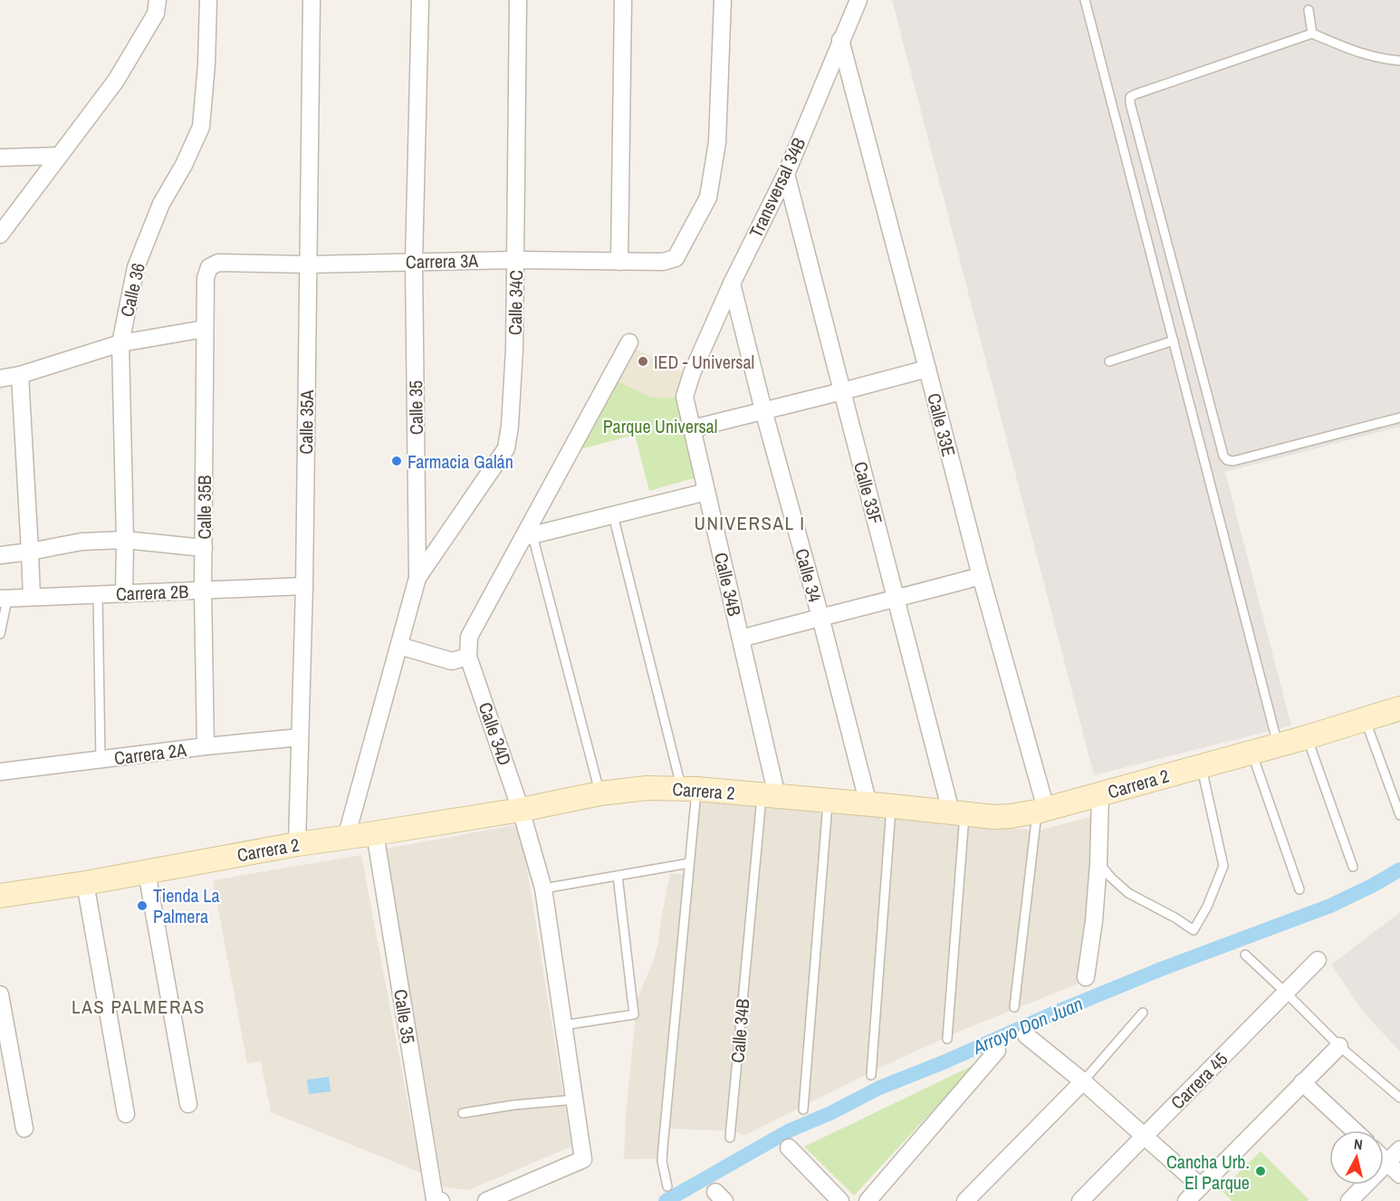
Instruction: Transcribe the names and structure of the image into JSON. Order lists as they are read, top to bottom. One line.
{"streets":{"street":["Transversal 34B","Carrera 3A","Calle 36","Calle 34C","Calle 35","Calle 35A","Calle 33E","Calle 33F","Calle 35B","Calle 34","Calle 34B","Carrera 2B","Calle 34D","Carrera 2A","Carrera 2","Carrera 45"]},"crossings":[["Transversal 34B","Calle 33E"],["Transversal 34B","Calle 33F"],["Transversal 34B","Calle 34"],["Transversal 34B","Calle 34B"],["Carrera 3A","Calle 34C"],["Carrera 3A","Calle 35"],["Carrera 3A","Calle 35A"],["Carrera 3A","Calle 35B"],["Calle 36","Carrera 2B"],["Calle 34C","Calle 35"],["Calle 35","Carrera 2"],["Calle 35A","Carrera 2B"],["Calle 35A","Carrera 2A"],["Calle 35A","Carrera 2"],["Calle 33E","Carrera 2"],["Calle 33F","Carrera 2"],["Calle 35B","Carrera 2B"],["Calle 35B","Carrera 2A"],["Calle 34","Carrera 2"],["Calle 34B","Carrera 2"],["Calle 34D","Carrera 2"]],"districts":["UNIVERSAL I","LAS PALMERAS"],"water":["Arroyo Don Juan"],"parks":["Parque Universal"],"places":["IED - Universal","Farmacia Galán","Tienda La Palmera","Cancha Urb. El Parque"],"north":"top"}
